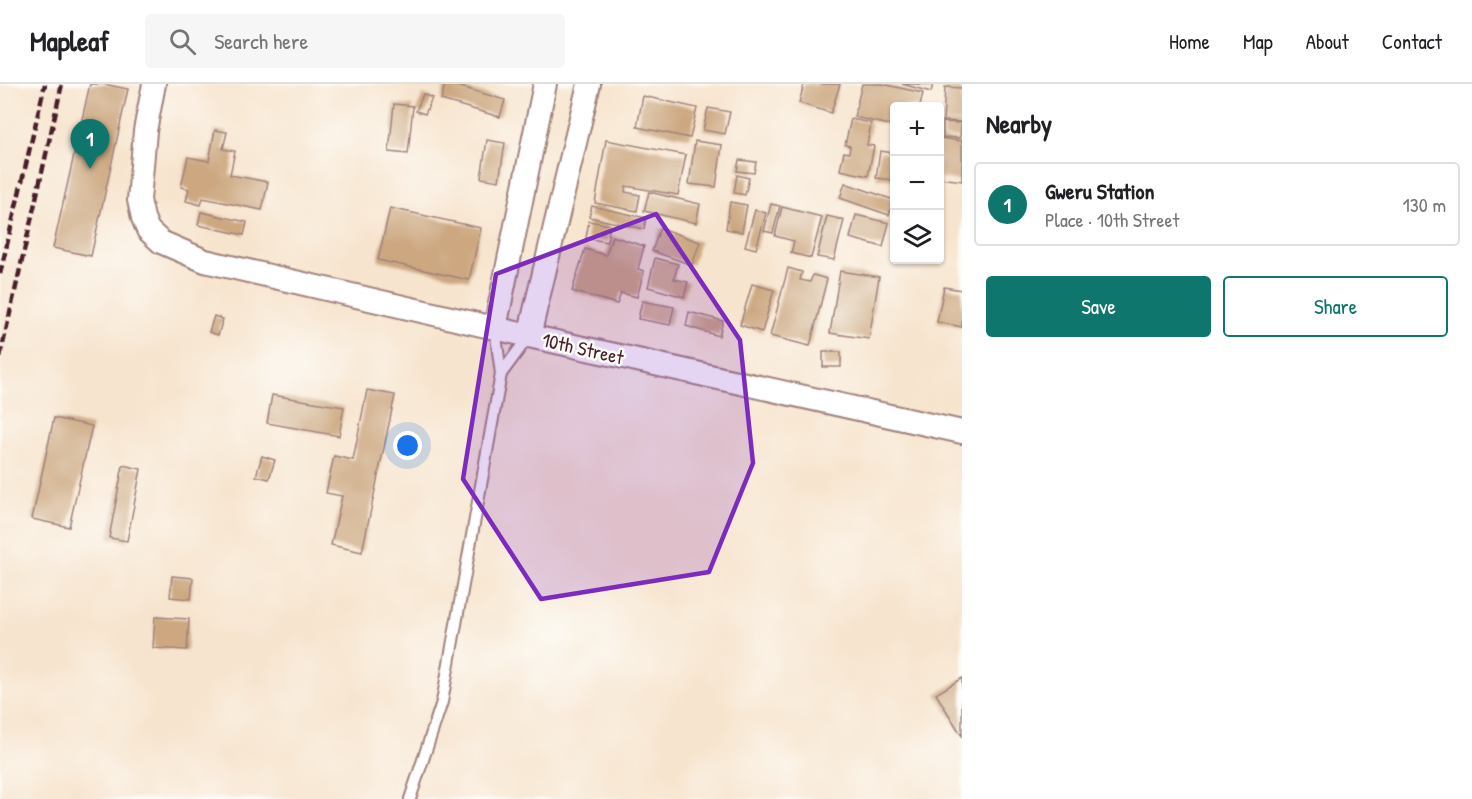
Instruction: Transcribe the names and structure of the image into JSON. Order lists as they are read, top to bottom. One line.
{"streets":{"street":["10th Street"]},"page":{"header":"Mapleaf","search":"Search here","nav":["Home","Map","About","Contact"],"heading":"Nearby","map_buttons":["+","−"],"pins":"1","list":[{"mark":"1","name":"Gweru Station","note":"Place · 10th Street","value":"130 m"}],"buttons":["Save","Share"]}}
